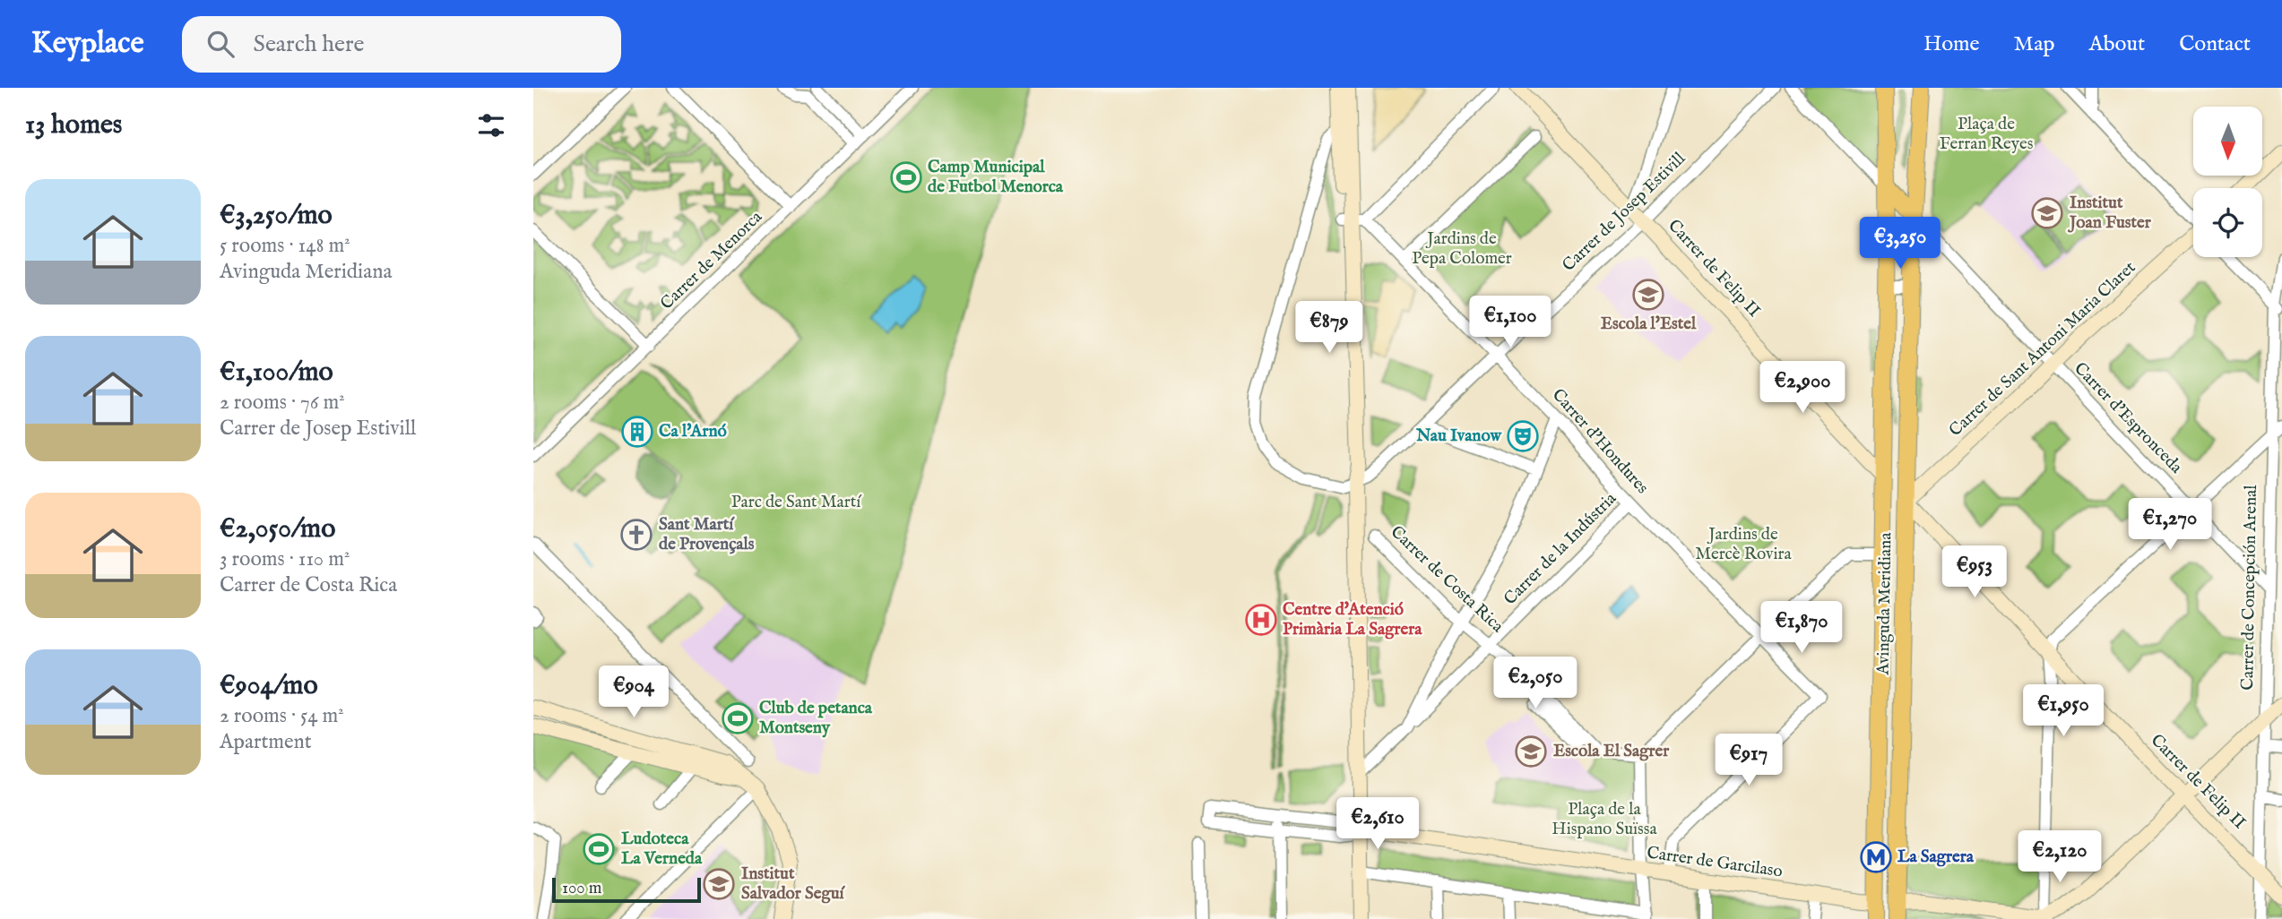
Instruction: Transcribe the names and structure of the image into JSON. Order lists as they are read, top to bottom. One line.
{"streets":{"main road":["Avinguda Meridiana"],"street":["Carrer de Josep Estivill","Carrer de Menorca","Carrer de Felip II","Carrer de Sant Antoni Maria Claret","Carrer d'Espronceda","Carrer d'Hondures","Carrer de la Indústria","Carrer de Costa Rica","Carrer de Concepción Arenal","Carrer de Garcilaso"]},"crossings":[["Carrer de Josep Estivill","Carrer de Felip II"],["Carrer de Josep Estivill","Carrer d'Hondures"],["Carrer de Felip II","Carrer de Sant Antoni Maria Claret"],["Carrer de Felip II","Carrer de Concepción Arenal"],["Carrer de Felip II","Avinguda Meridiana"],["Carrer de Sant Antoni Maria Claret","Carrer d'Espronceda"],["Carrer de Sant Antoni Maria Claret","Avinguda Meridiana"],["Carrer d'Espronceda","Carrer de Concepción Arenal"],["Carrer d'Espronceda","Avinguda Meridiana"],["Carrer d'Hondures","Carrer de la Indústria"],["Carrer d'Hondures","Carrer de Garcilaso"],["Carrer de la Indústria","Carrer de Costa Rica"],["Avinguda Meridiana","Carrer de Garcilaso"]],"parks":["Plaça de Ferran Reyes","Jardins de Pepa Colomer","Parc de Sant Martí","Jardins de Mercè Rovira","Plaça de la Hispano Suïssa"],"places":{"sports":["Camp Municipal de Futbol Menorca","Club de petanca Montseny","Ludoteca La Verneda"],"school or university":["Institut Joan Fuster","Escola l'Estel","Escola El Sagrer","Institut Salvador Seguí"],"building":["Ca l'Arnó"],"theatre":["Nau Ivanow"],"church":["Sant Martí de Provençals"],"hospital":["Centre d'Atenció Primària La Sagrera"],"metro station":["La Sagrera"]},"scale_bar":"100 m","north":"bottom","page":{"header":"Keyplace","search":"Search here","nav":["Home","Map","About","Contact"],"heading":"13 homes","list":[{"name":"€3,250/mo","note":"5 rooms · 148 m² · Avinguda Meridiana"},{"name":"€1,100/mo","note":"2 rooms · 76 m² · Carrer de Josep Estivill"},{"name":"€2,050/mo","note":"3 rooms · 110 m² · Carrer de Costa Rica"},{"name":"€904/mo","note":"2 rooms · 54 m² · Apartment"}],"price":["€3,250","€1,100","€879","€2,900","€1,270","€953","€1,870","€2,050","€904","€1,950","€917","€2,610","€2,120"],"scale":"100 m"}}
